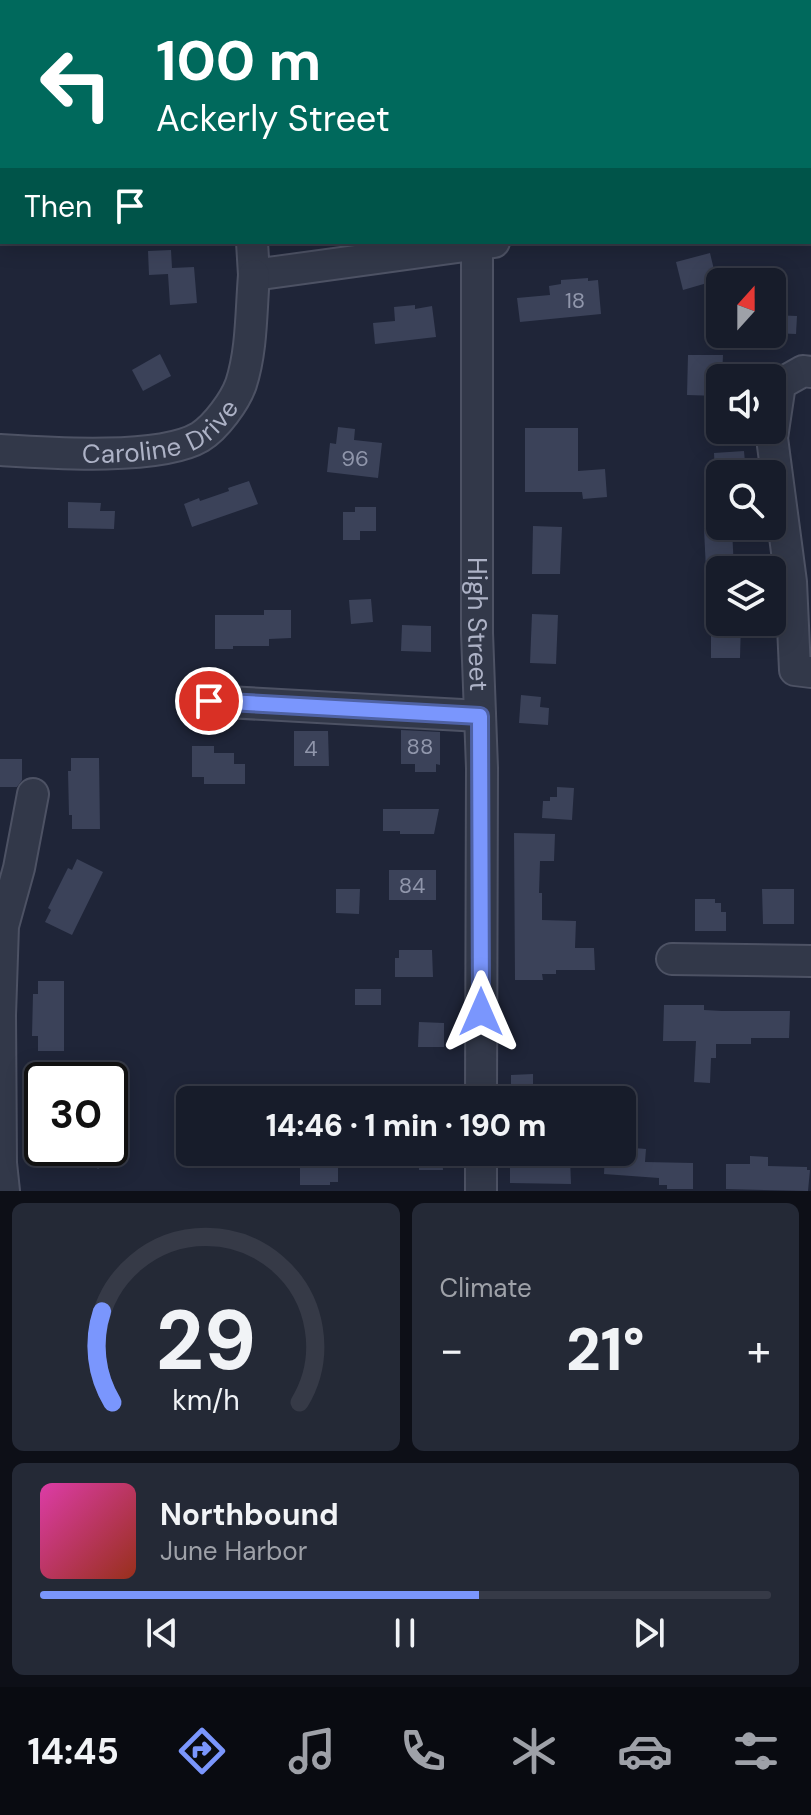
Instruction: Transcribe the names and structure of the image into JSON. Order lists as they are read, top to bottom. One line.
{"streets":{"street":["Caroline Drive","High Street"]},"house_numbers":["18","96","88","4","84"],"north":"top","page":{"turn":["100 m","Ackerly Street"],"then":"Then","limit":"30","trip":"14:46 · 1 min · 190 m","tile":"Climate","heat":["−","21°","+"],"song":["Northbound","June Harbor"],"tabs":"14:45","gauge":["29","km/h"]}}
